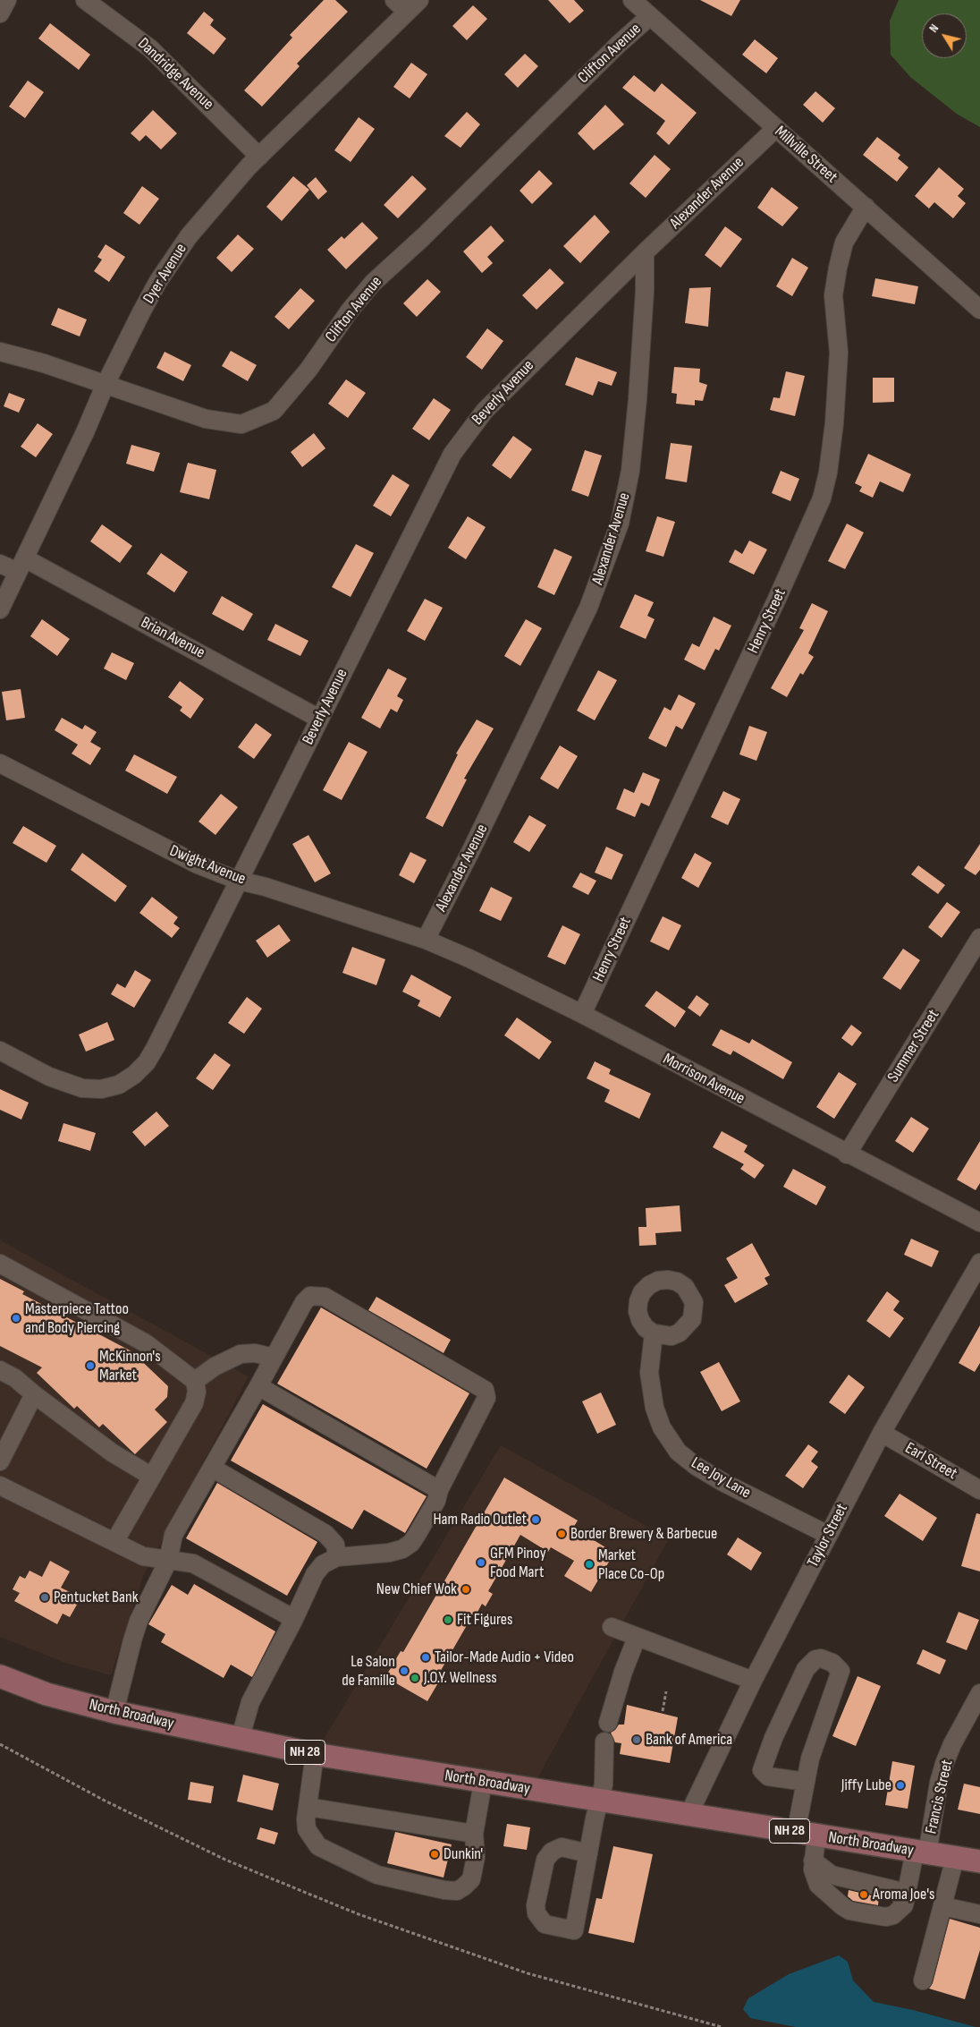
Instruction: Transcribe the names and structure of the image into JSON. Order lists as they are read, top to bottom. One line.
{"streets":{"main road":["North Broadway","NH 28"],"street":["Clifton Avenue","Dandridge Avenue","Millville Street","Alexander Avenue","Dyer Avenue","Beverly Avenue","Henry Street","Brian Avenue","Dwight Avenue","Summer Street","Morrison Avenue","Earl Street","Lee Joy Lane","Taylor Street","Francis Street"]},"crossings":[["Clifton Avenue","Millville Street"],["Clifton Avenue","Dyer Avenue"],["Dandridge Avenue","Dyer Avenue"],["Millville Street","Alexander Avenue"],["Millville Street","Henry Street"],["Alexander Avenue","Beverly Avenue"],["Alexander Avenue","Dwight Avenue"],["Alexander Avenue","Morrison Avenue"],["Dyer Avenue","Brian Avenue"],["Beverly Avenue","Brian Avenue"],["Beverly Avenue","Dwight Avenue"],["Henry Street","Morrison Avenue"],["Dwight Avenue","Morrison Avenue"],["Summer Street","Morrison Avenue"],["Earl Street","Taylor Street"],["Lee Joy Lane","Taylor Street"],["Taylor Street","North Broadway"],["North Broadway","Francis Street"]],"places":["Masterpiece Tattoo and Body Piercing","McKinnon's Market","Ham Radio Outlet","Border Brewery & Barbecue","GFM Pinoy Food Mart","Market Place Co-Op","New Chief Wok","Pentucket Bank","Fit Figures","Tailor-Made Audio + Video","Le Salon de Famille","J.O.Y. Wellness","Bank of America","Jiffy Lube","Dunkin'","Aroma Joe's"],"north":"top left"}
